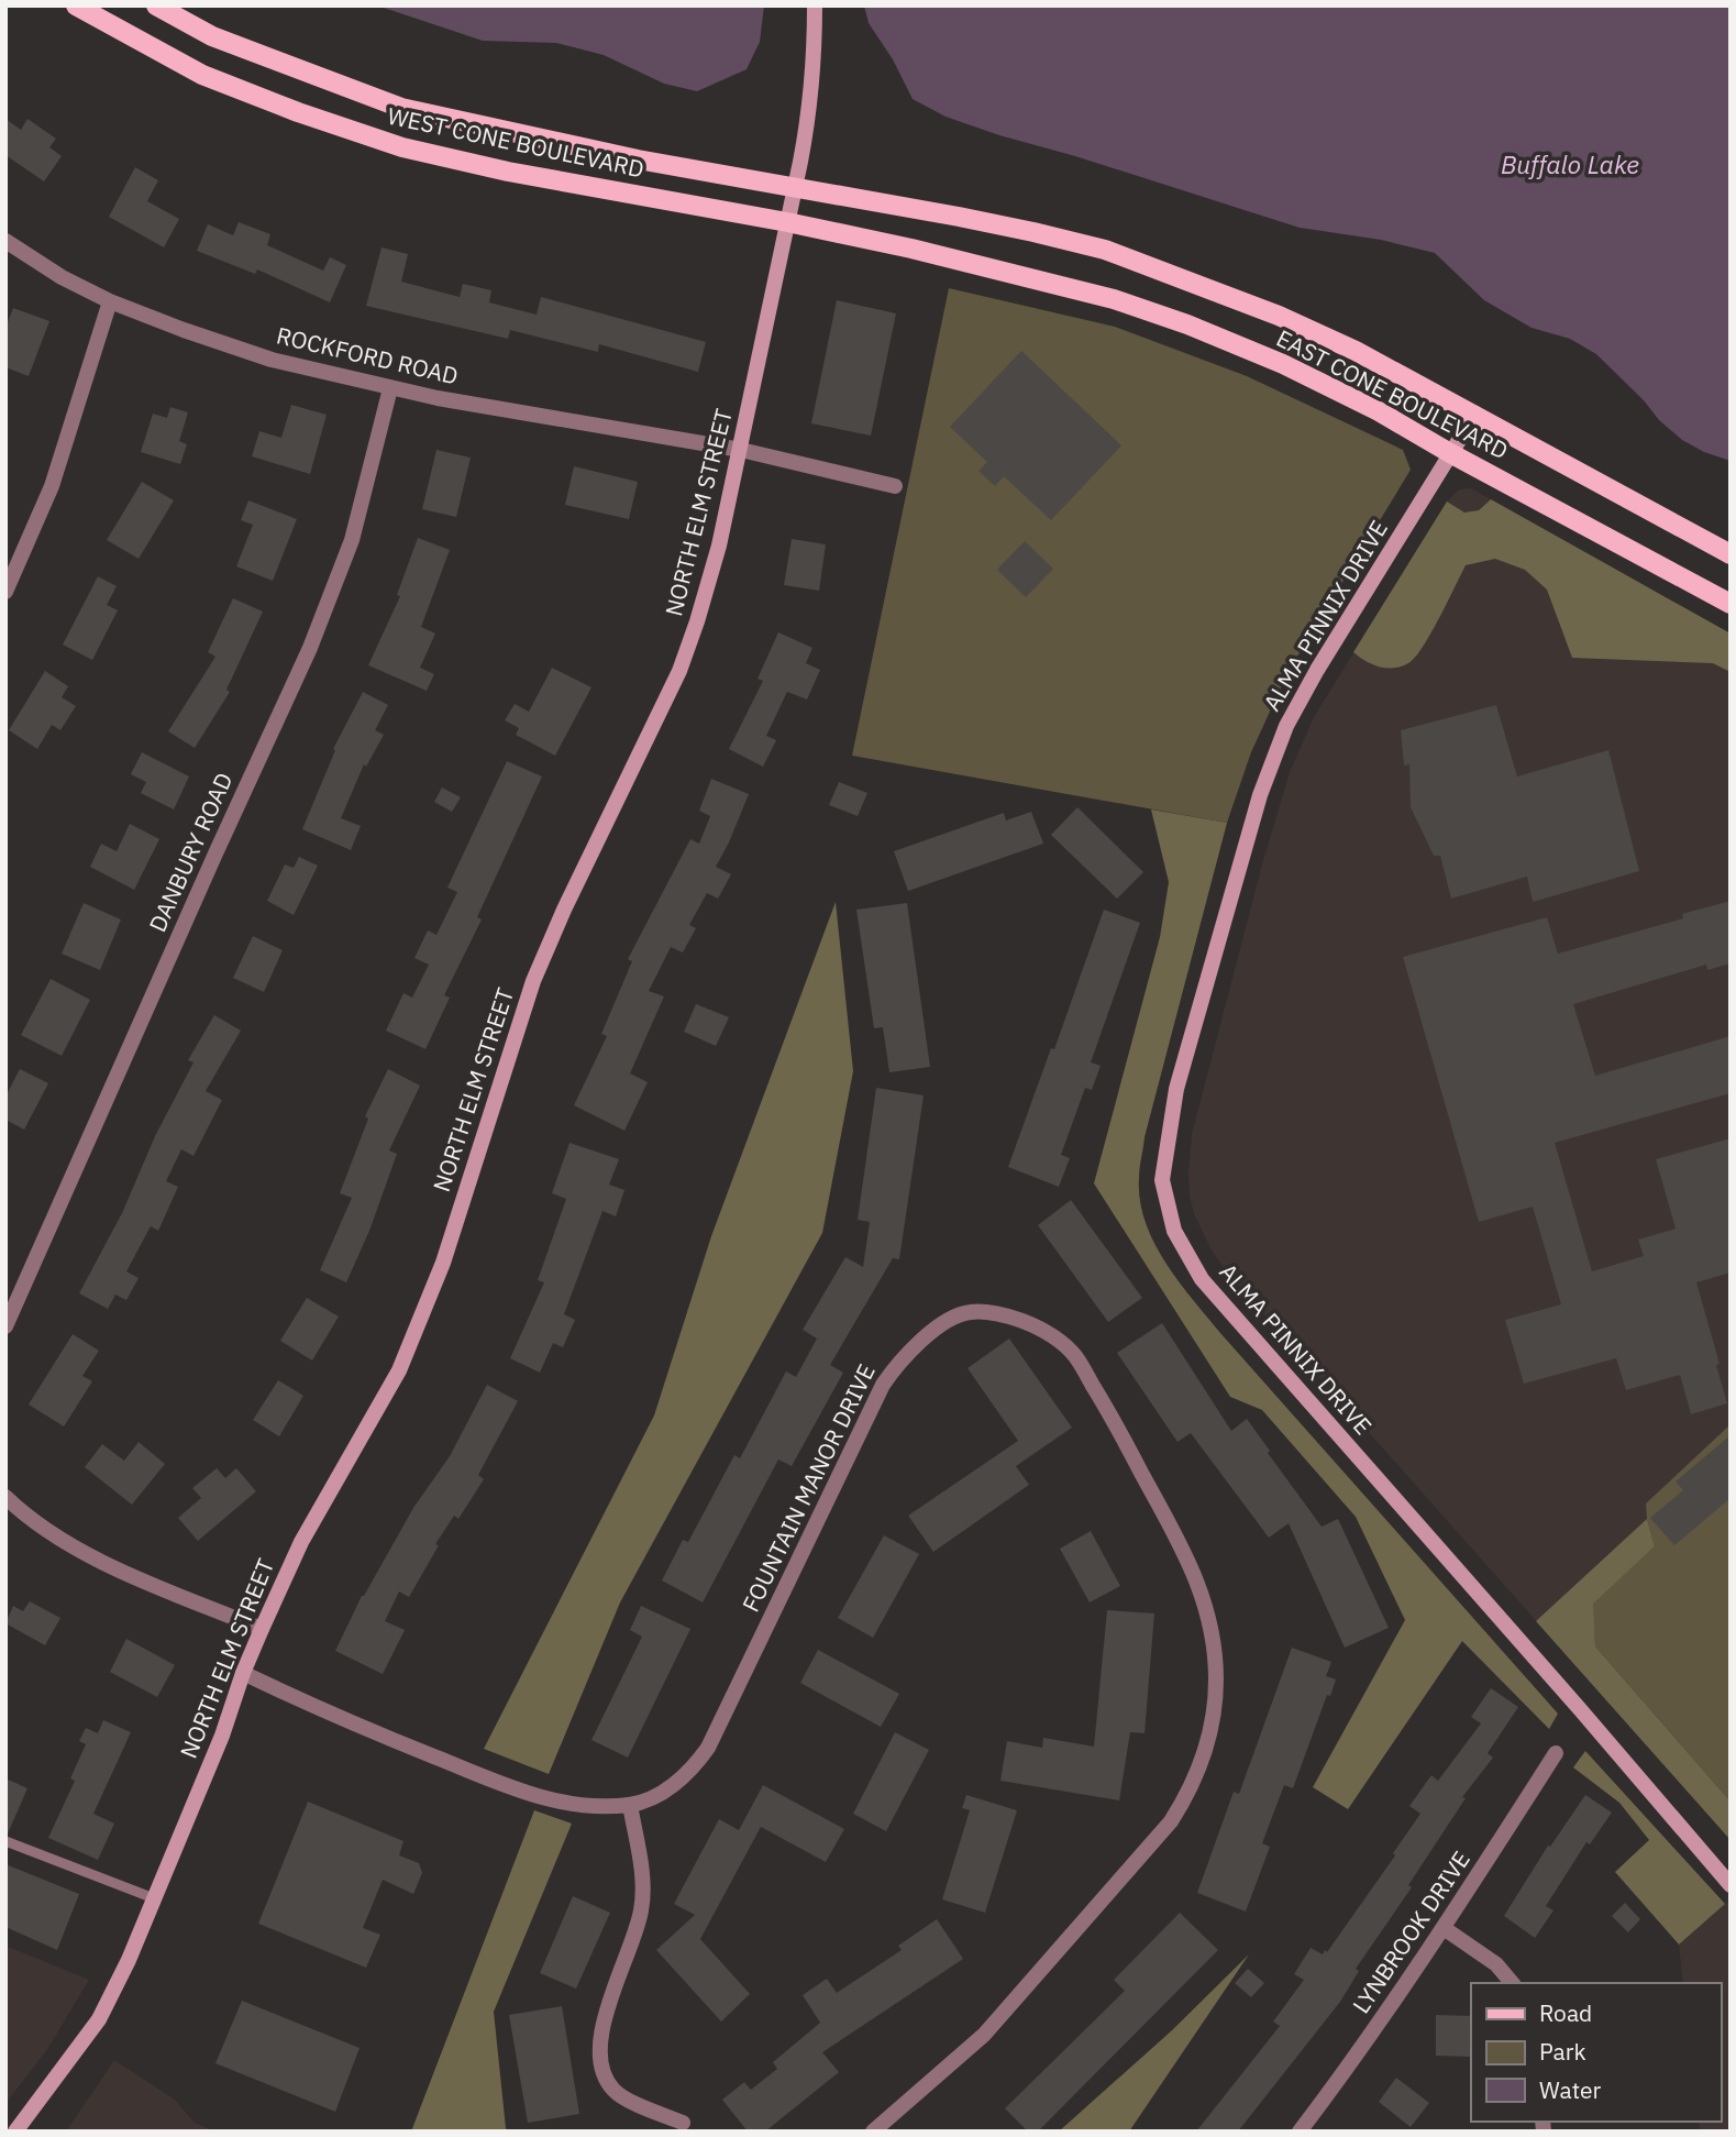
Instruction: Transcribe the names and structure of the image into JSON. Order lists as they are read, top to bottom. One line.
{"streets":{"main road":["WEST CONE BOULEVARD","EAST CONE BOULEVARD","NORTH ELM STREET","ALMA PINNIX DRIVE"],"street":["ROCKFORD ROAD","DANBURY ROAD","FOUNTAIN MANOR DRIVE","LYNBROOK DRIVE"]},"crossings":[["WEST CONE BOULEVARD","EAST CONE BOULEVARD"],["WEST CONE BOULEVARD","NORTH ELM STREET"],["ROCKFORD ROAD","NORTH ELM STREET"],["ROCKFORD ROAD","DANBURY ROAD"],["EAST CONE BOULEVARD","NORTH ELM STREET"],["EAST CONE BOULEVARD","ALMA PINNIX DRIVE"],["NORTH ELM STREET","FOUNTAIN MANOR DRIVE"]],"water":["Buffalo Lake"],"legend":["Road","Park","Water"]}
